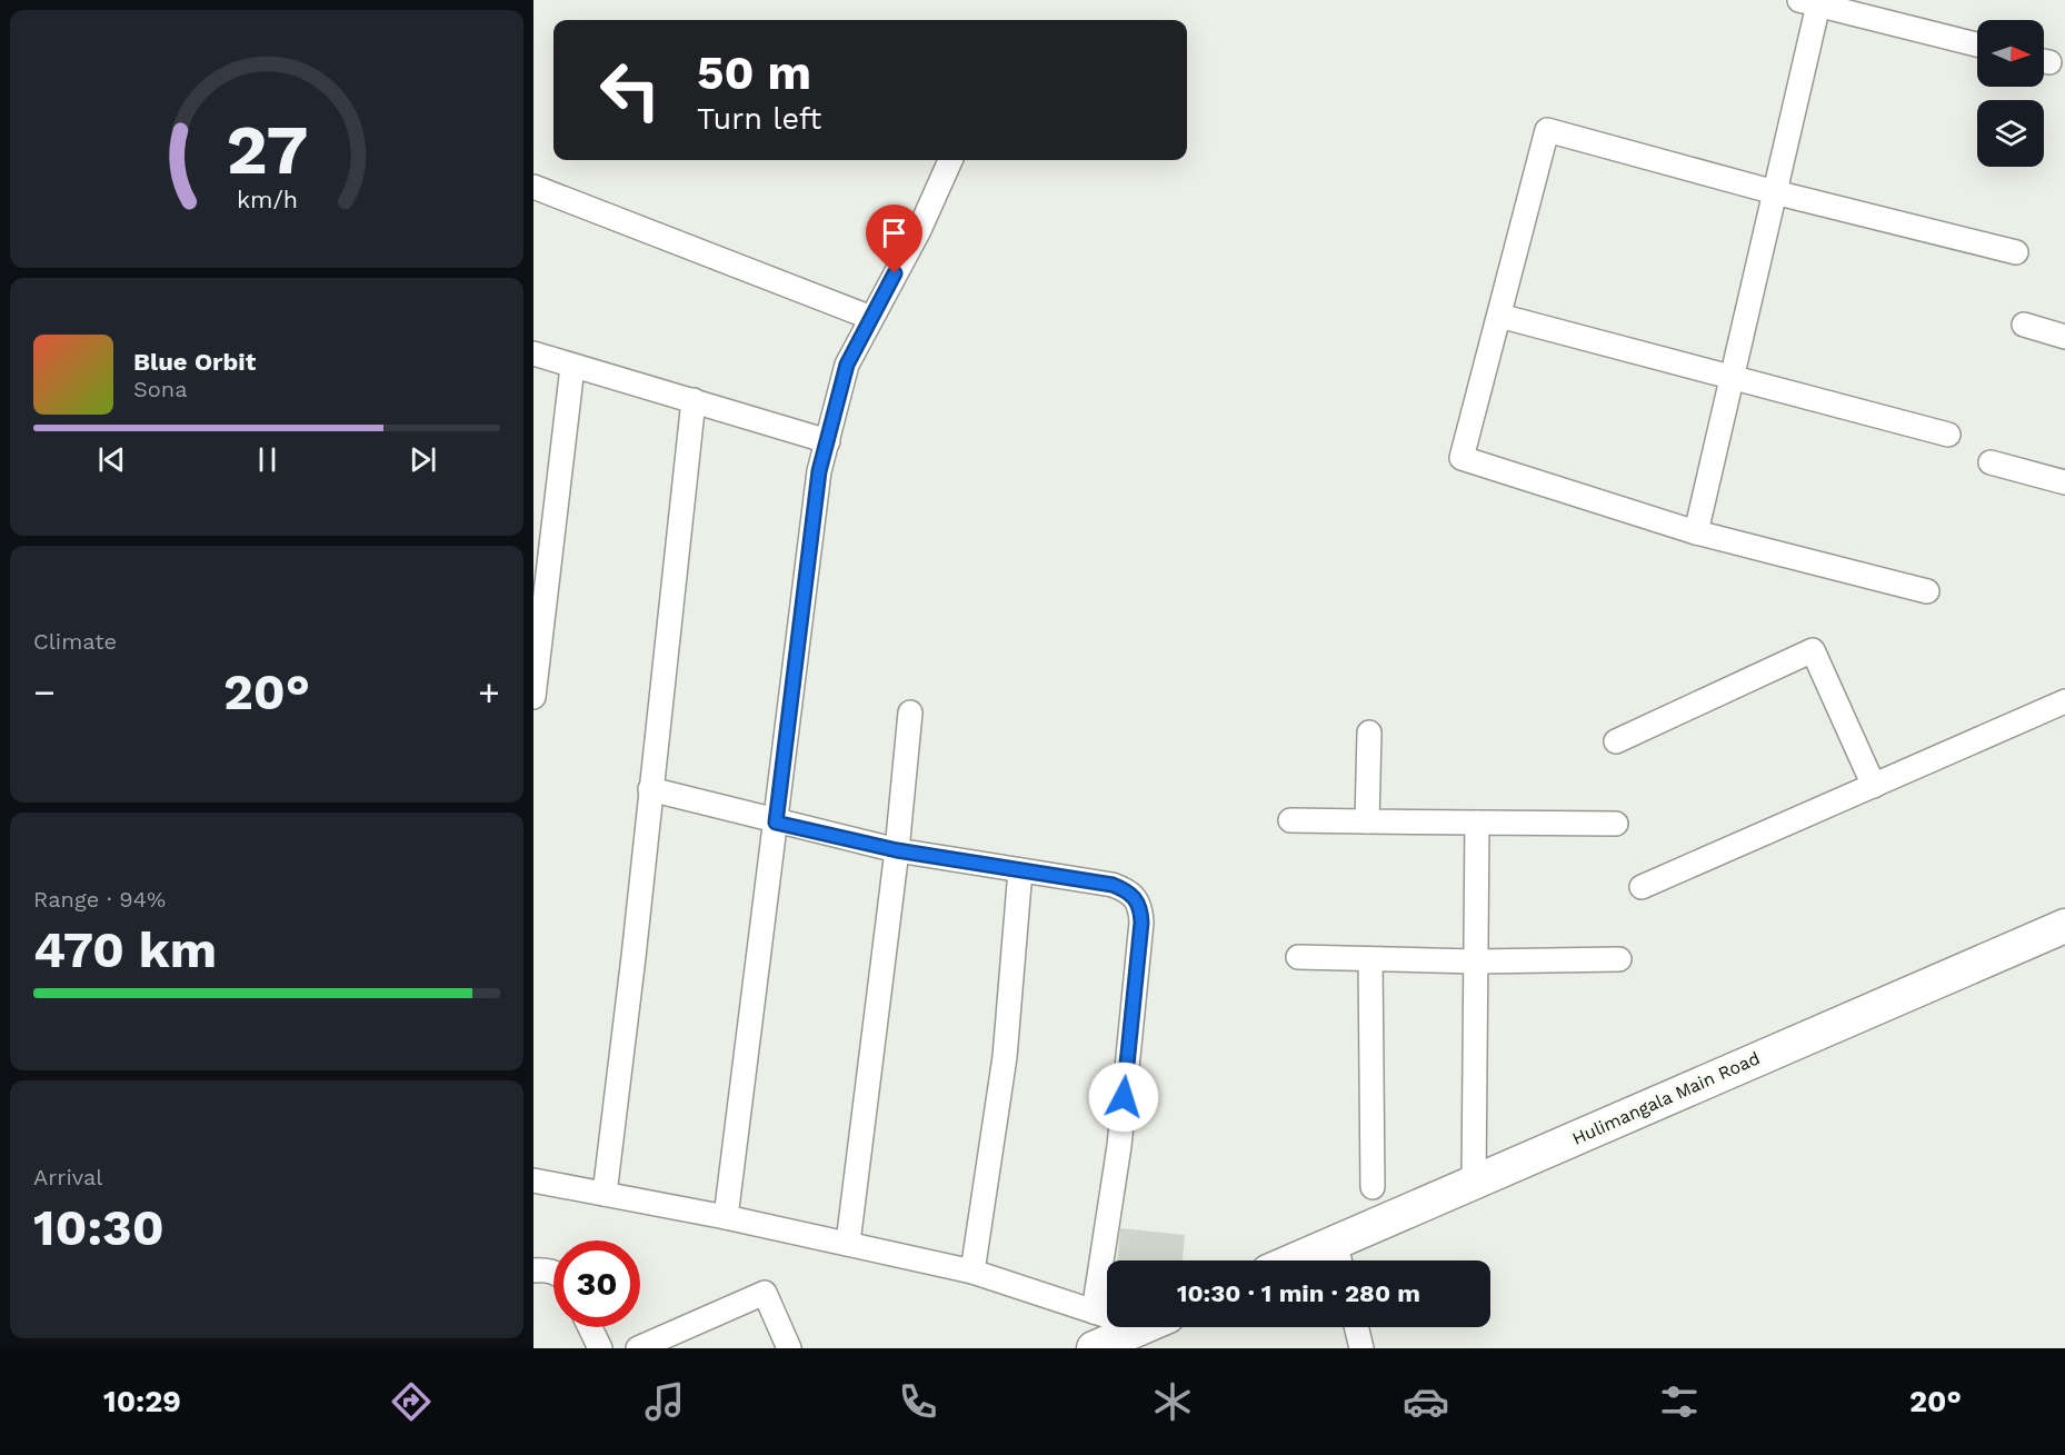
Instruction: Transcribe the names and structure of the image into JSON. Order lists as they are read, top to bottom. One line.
{"streets":{"street":["Hulimangala Main Road"]},"north":"right","page":{"turn":["50 m","Turn left"],"song":["Blue Orbit","Sona"],"tile":["Climate",["Range · 94%","470 km"],["Arrival","10:30"]],"heat":["−","20°","+"],"limit":"30","trip":"10:30 · 1 min · 280 m","tabs":["10:29","20°"],"gauge":["27","km/h"]}}
